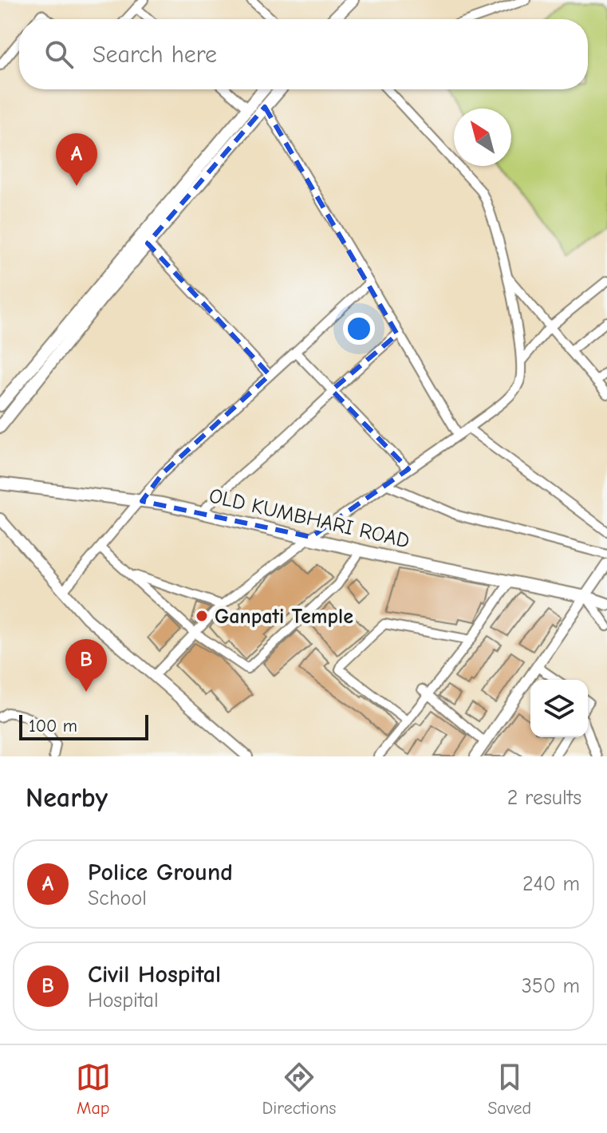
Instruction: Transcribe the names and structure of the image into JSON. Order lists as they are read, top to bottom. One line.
{"streets":{"main road":["OLD KUMBHARI ROAD"]},"places":["Ganpati Temple"],"scale_bar":"100 m","north":"top left","page":{"search":"Search here","pins":["A","B"],"scale":"100 m","heading":["Nearby","2 results"],"list":[{"mark":"A","name":"Police Ground","note":"School","value":"240 m"},{"mark":"B","name":"Civil Hospital","note":"Hospital","value":"350 m"}],"nav":["Map","Directions","Saved"]}}
